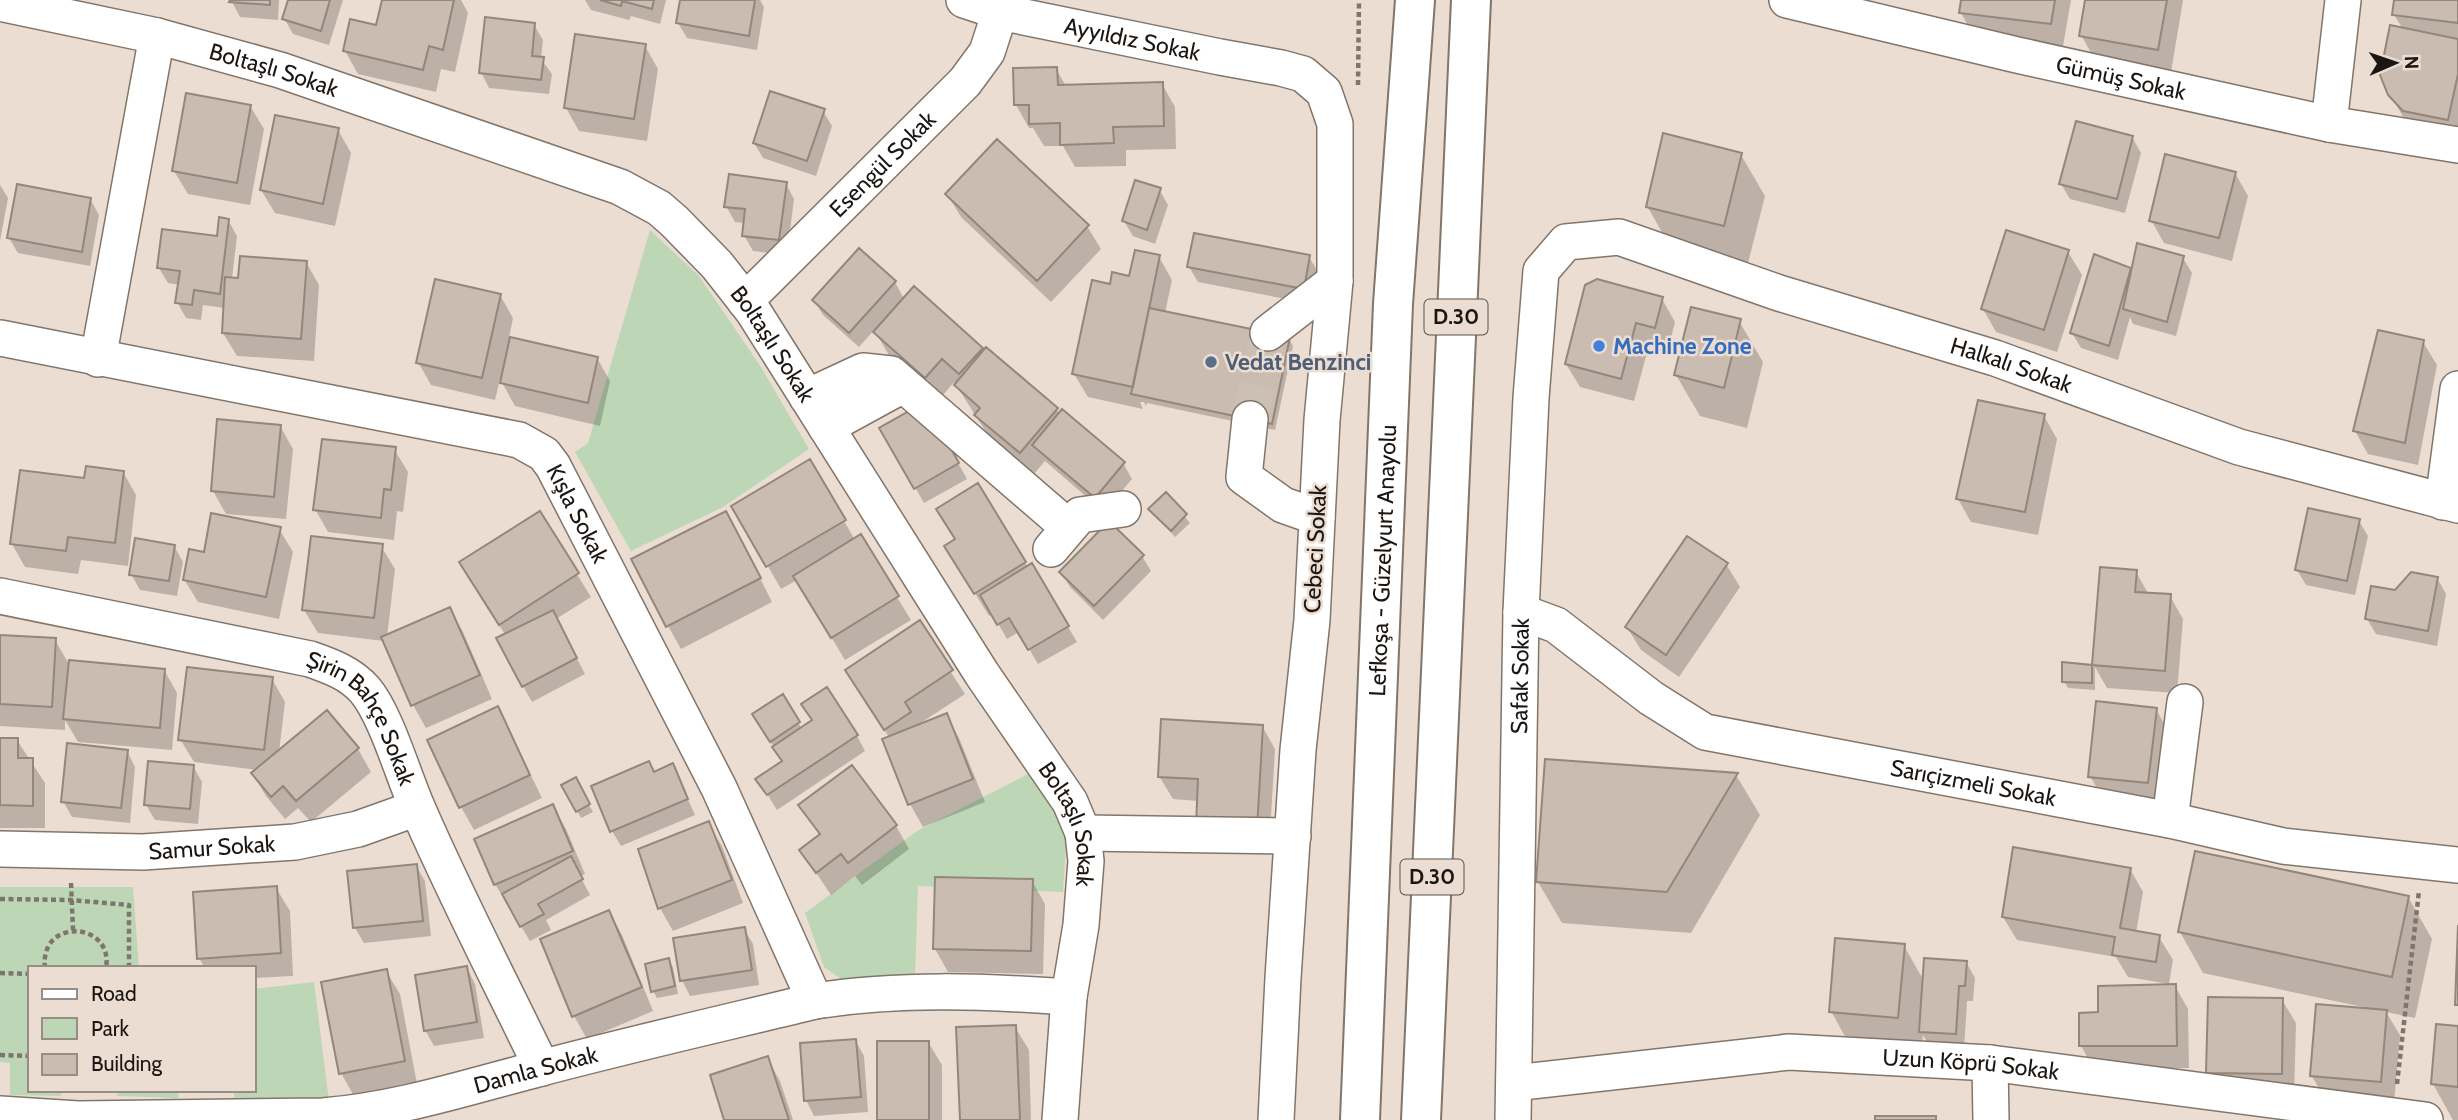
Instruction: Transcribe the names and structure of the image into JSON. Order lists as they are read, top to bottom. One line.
{"streets":{"highway":["D.30","Lefkoşa - Güzelyurt Anayolu"],"street":["Ayyıldız Sokak","Boltaşlı Sokak","Gümüş Sokak","Esengül Sokak","Halkalı Sokak","Kışla Sokak","Cebeci Sokak","Safak Sokak","Şirin Bahçe Sokak","Sarıçizmeli Sokak","Samur Sokak","Uzun Köprü Sokak","Damla Sokak"]},"crossings":[["Ayyıldız Sokak","Esengül Sokak"],["Ayyıldız Sokak","Cebeci Sokak"],["Boltaşlı Sokak","Esengül Sokak"],["Boltaşlı Sokak","Damla Sokak"],["Halkalı Sokak","Safak Sokak"],["Kışla Sokak","Damla Sokak"],["Safak Sokak","Sarıçizmeli Sokak"],["Safak Sokak","Uzun Köprü Sokak"],["Şirin Bahçe Sokak","Samur Sokak"],["Şirin Bahçe Sokak","Damla Sokak"]],"places":["Machine Zone","Vedat Benzinci"],"legend":["Road","Park","Building"],"north":"right"}
